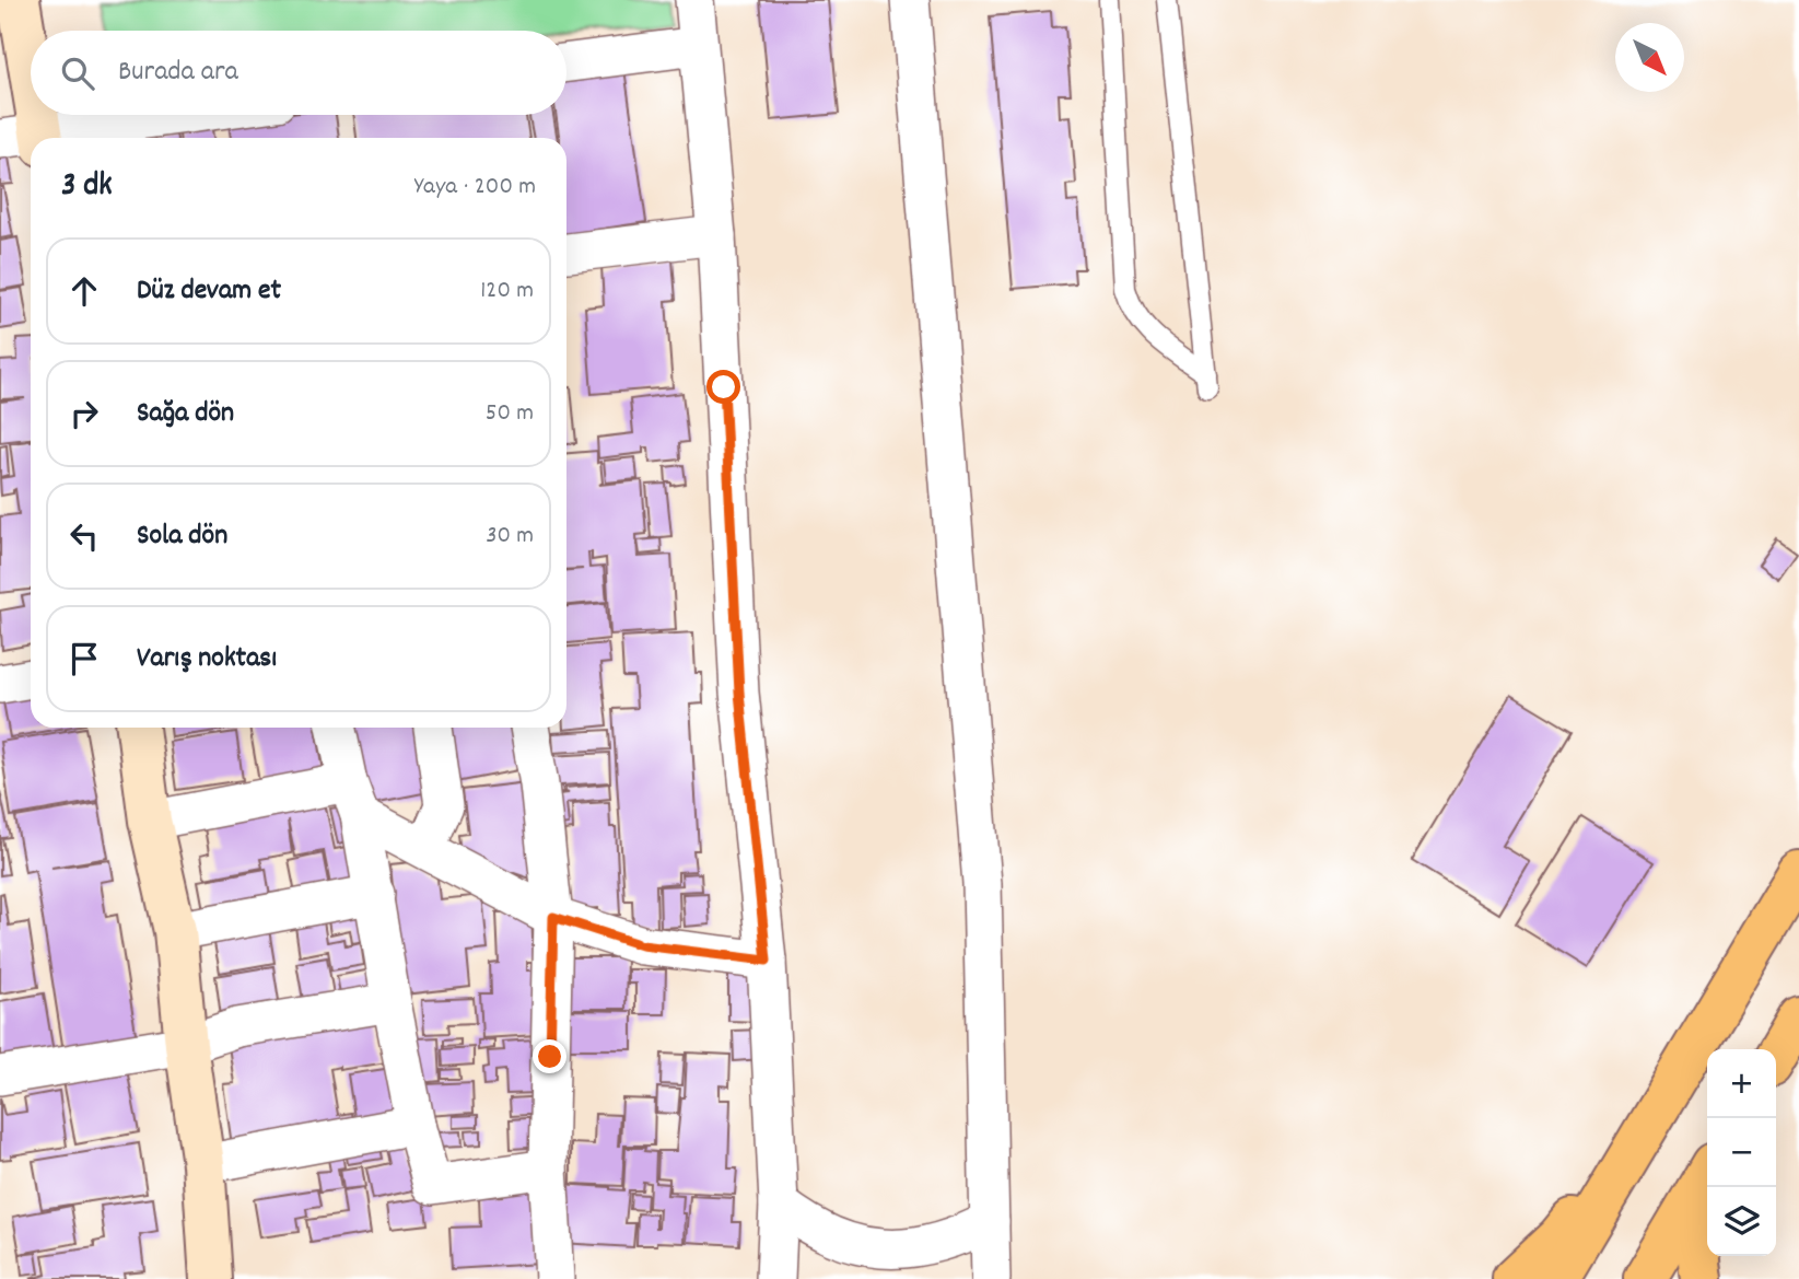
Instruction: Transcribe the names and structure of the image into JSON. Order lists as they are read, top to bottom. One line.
{"north":"bottom right","page":{"search":"Burada ara","heading":["3 dk","Yaya · 200 m"],"list":[["Düz devam et","120 m"],["Sağa dön","50 m"],["Sola dön","30 m"],"Varış noktası"],"map_buttons":["+","−"]}}
